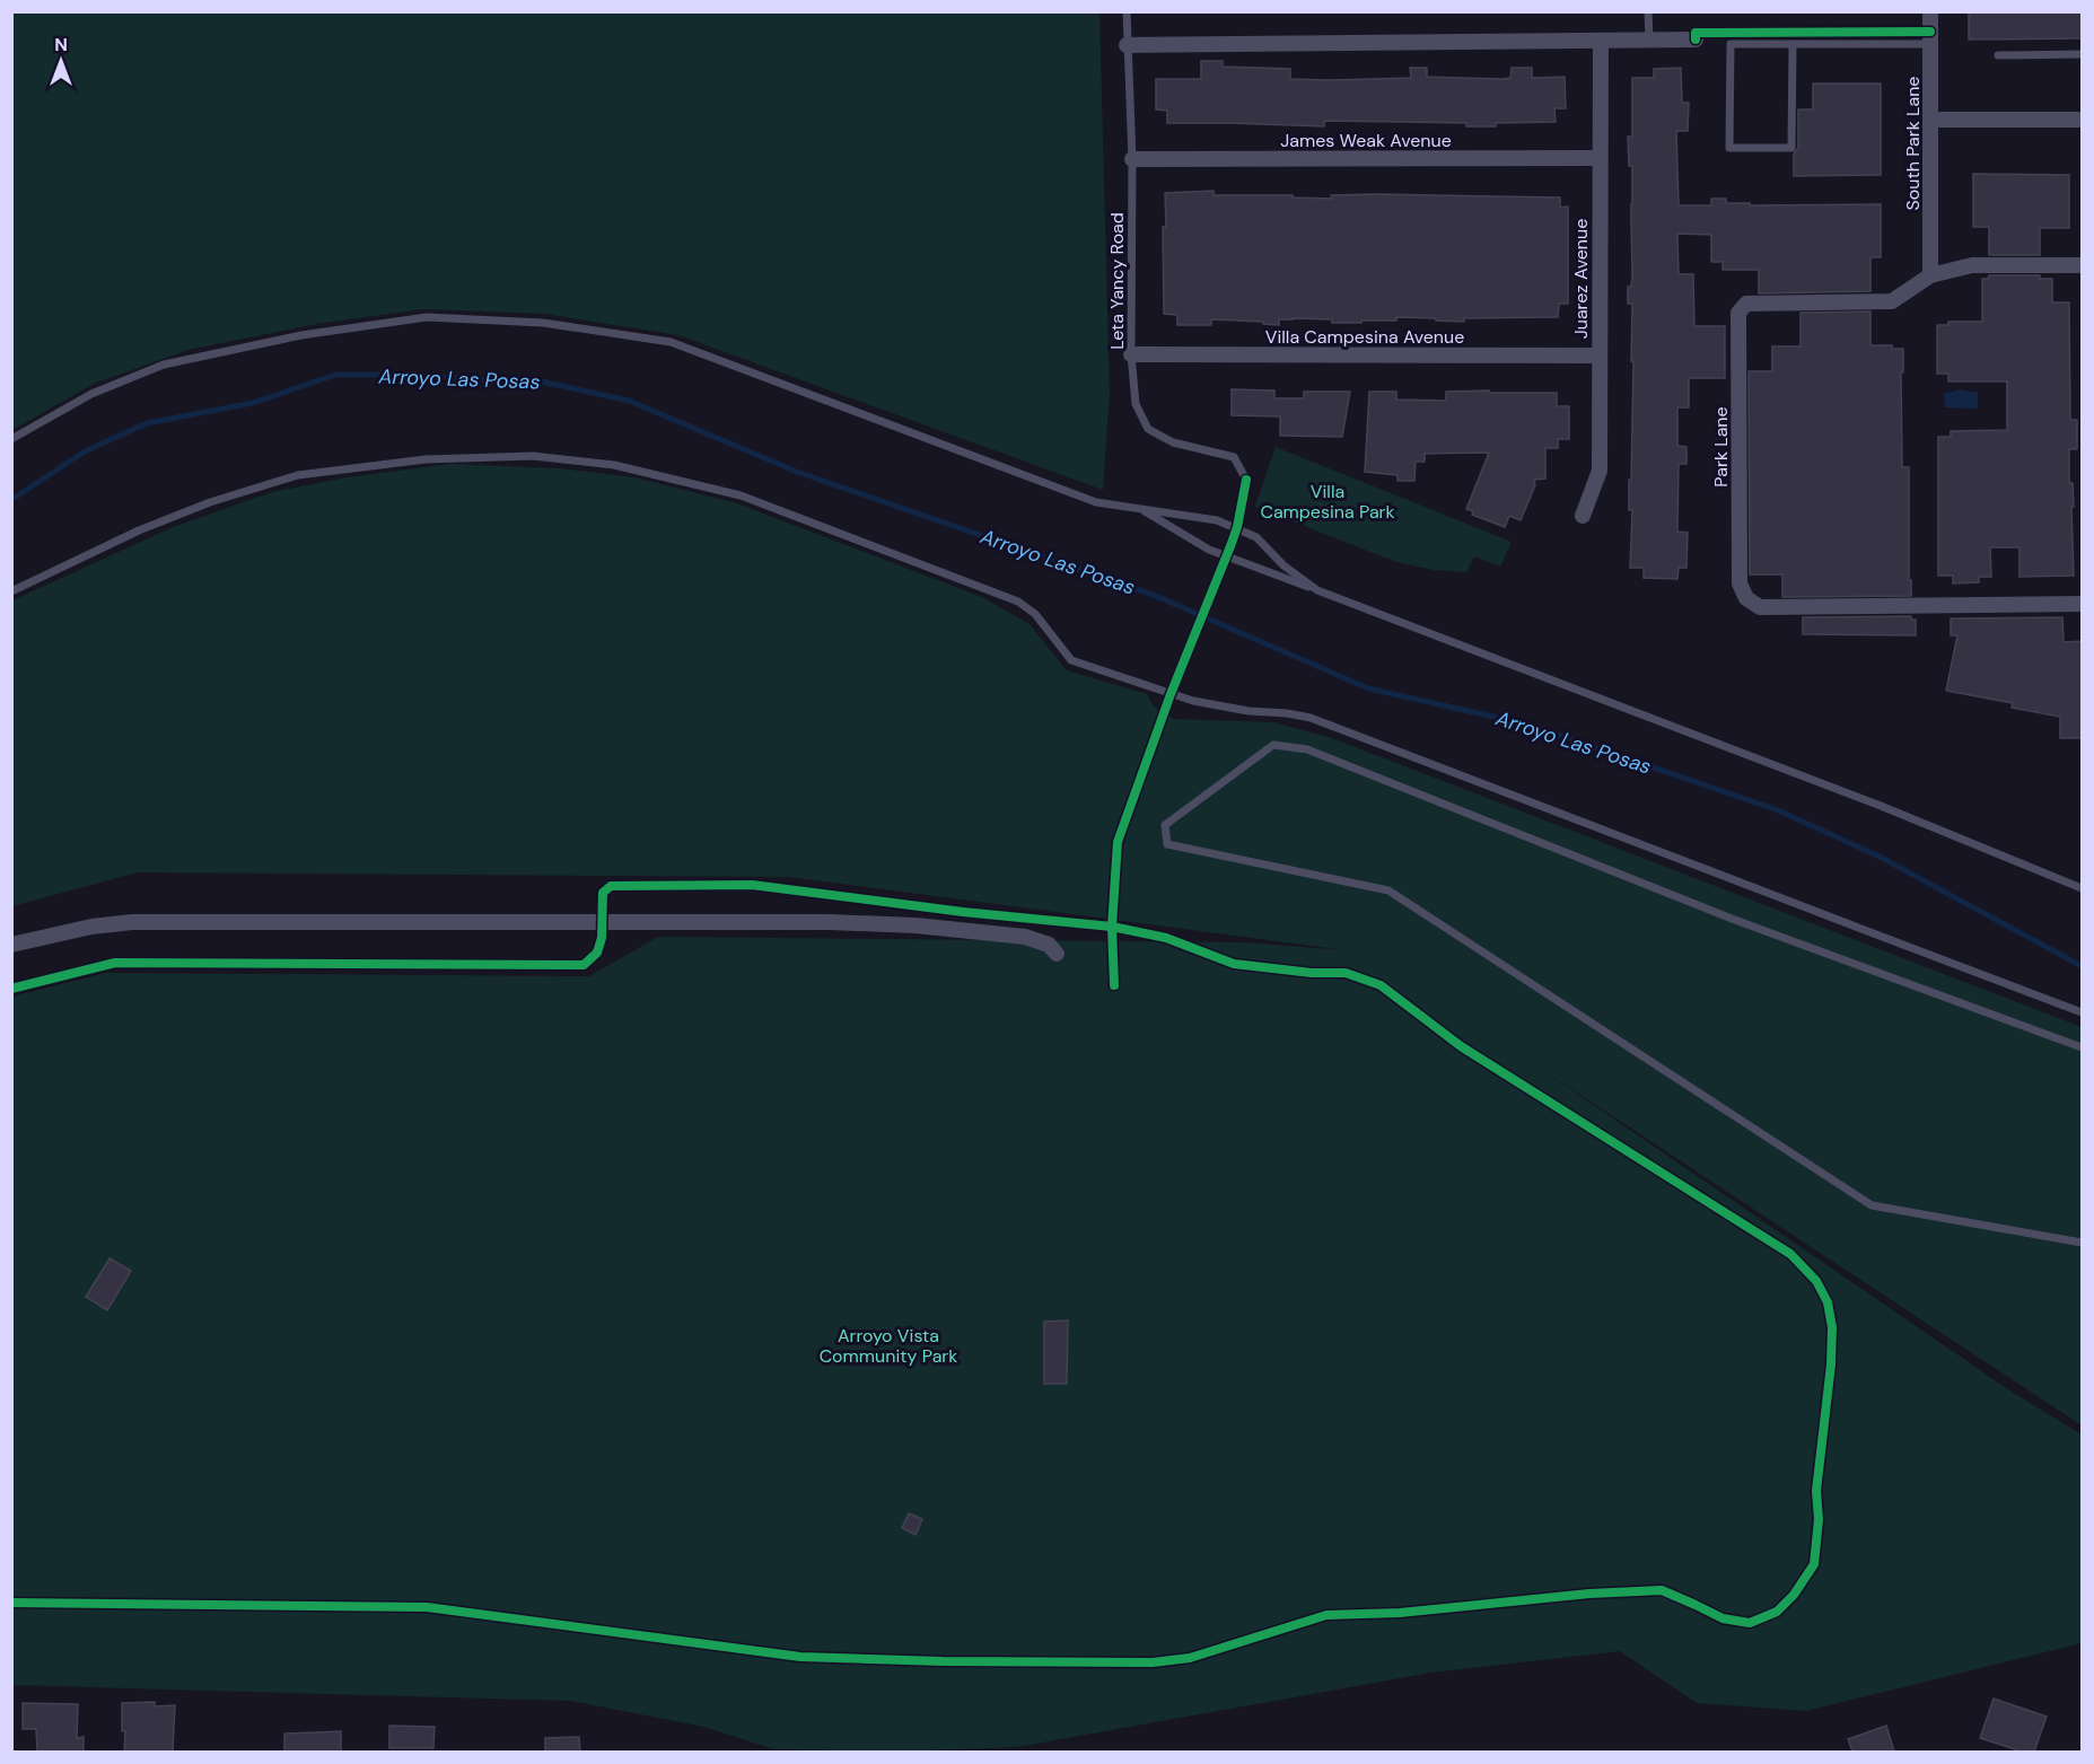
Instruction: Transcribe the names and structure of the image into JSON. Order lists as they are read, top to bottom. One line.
{"streets":{"street":["James Weak Avenue","South Park Lane","Juarez Avenue","Villa Campesina Avenue","Park Lane"],"lane":["Leta Yancy Road"]},"crossings":[["James Weak Avenue","Juarez Avenue"],["James Weak Avenue","Leta Yancy Road"],["South Park Lane","Park Lane"],["Juarez Avenue","Villa Campesina Avenue"],["Leta Yancy Road","Villa Campesina Avenue"]],"water":["Arroyo Las Posas"],"parks":["Villa Campesina Park","Arroyo Vista Community Park"],"north":"top"}
